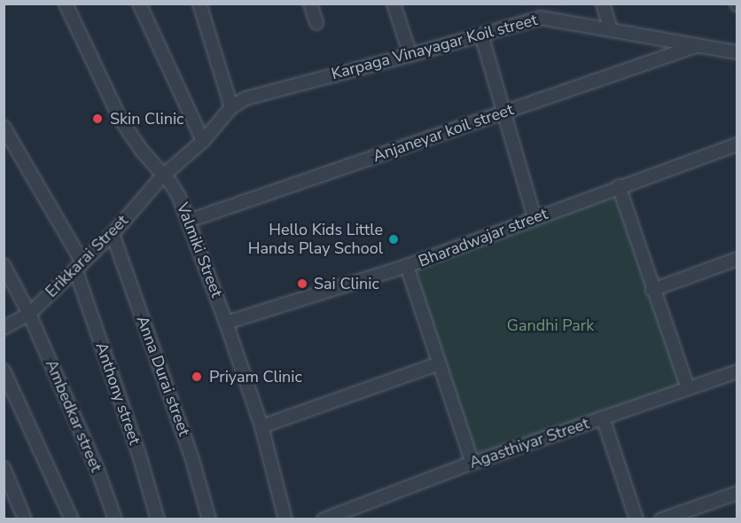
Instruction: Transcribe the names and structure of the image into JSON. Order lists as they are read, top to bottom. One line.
{"streets":{"street":["Karpaga Vinayagar Koil street","Anjaneyar koil street","Bharadwajar street","Valmiki Street","Erikkarai Street","Anna Durai street","Anthony street","Ambedkar street","Agasthiyar Street"]},"crossings":[["Karpaga Vinayagar Koil street","Anjaneyar koil street"],["Karpaga Vinayagar Koil street","Valmiki Street"],["Karpaga Vinayagar Koil street","Erikkarai Street"],["Anjaneyar koil street","Valmiki Street"],["Bharadwajar street","Valmiki Street"],["Valmiki Street","Erikkarai Street"],["Erikkarai Street","Anna Durai street"],["Erikkarai Street","Anthony street"],["Erikkarai Street","Ambedkar street"]],"parks":["Gandhi Park"],"places":["Skin Clinic","Hello Kids Little Hands Play School","Sai Clinic","Priyam Clinic"]}
